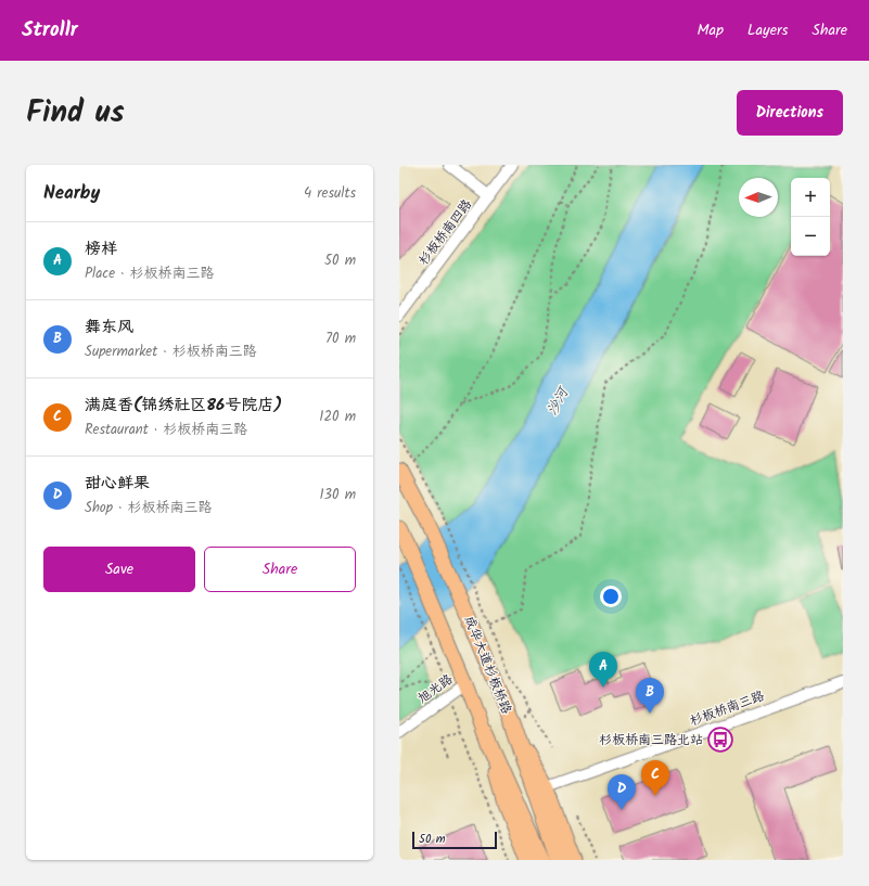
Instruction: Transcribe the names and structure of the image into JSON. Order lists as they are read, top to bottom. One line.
{"streets":{"main road":["成华大道杉板桥路"],"street":["杉板桥南四路","旭光路","杉板桥南三路"]},"crossings":[["成华大道杉板桥路","杉板桥南三路"]],"water":["沙河"],"places":{"bus stop":["杉板桥南三路北站"]},"scale_bar":"50 m","north":"left","page":{"header":"Strollr","nav":["Map","Layers","Share"],"title":"Find us","buttons":["Directions",["Save","Share"]],"heading":["Nearby","4 results"],"map_buttons":["+","−"],"list":[{"mark":"A","name":"榜样","note":"Place · 杉板桥南三路","value":"50 m"},{"mark":"B","name":"舞东风","note":"Supermarket · 杉板桥南三路","value":"70 m"},{"mark":"C","name":"满庭香(锦绣社区86号院店)","note":"Restaurant · 杉板桥南三路","value":"120 m"},{"mark":"D","name":"甜心鲜果","note":"Shop · 杉板桥南三路","value":"130 m"}],"pins":["A","B","C","D"],"scale":"50 m"}}
